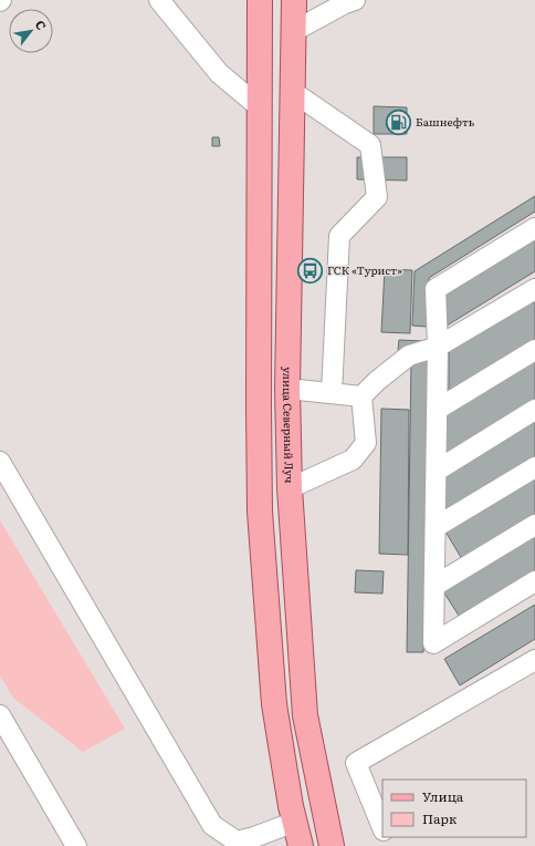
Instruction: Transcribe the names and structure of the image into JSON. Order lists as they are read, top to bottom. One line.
{"streets":{"main road":["улица Северный Луч"]},"places":{"fuel station":["Башнефть"],"bus stop":["ГСК «Турист»"]},"legend":["Улица","Парк"],"north":"top right"}
